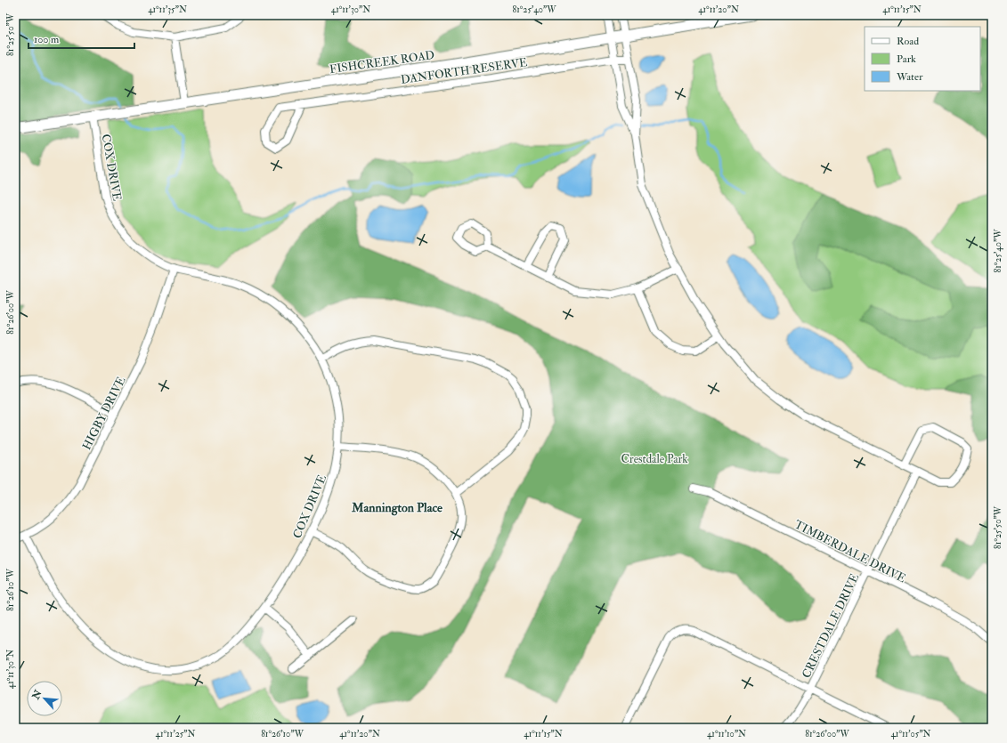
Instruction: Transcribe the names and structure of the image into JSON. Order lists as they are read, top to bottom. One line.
{"streets":{"main road":["FISHCREEK ROAD"],"street":["DANFORTH RESERVE","COX DRIVE","HIGBY DRIVE","TIMBERDALE DRIVE","CRESTDALE DRIVE"]},"crossings":[["FISHCREEK ROAD","COX DRIVE"],["COX DRIVE","HIGBY DRIVE"],["TIMBERDALE DRIVE","CRESTDALE DRIVE"]],"districts":["Mannington Place"],"parks":["Crestdale Park"],"legend":["Road","Park","Water"],"scale_bar":"100 m","north":"top left","coordinates":["41°11'35\"N","41°11'30\"N","81°25'40\"W","41°11'20\"N","41°11'15\"N","81°25'50\"W","81°26'00\"W","81°26'10\"W","41°11'25\"N","41°11'10\"N","41°11'05\"N"]}
